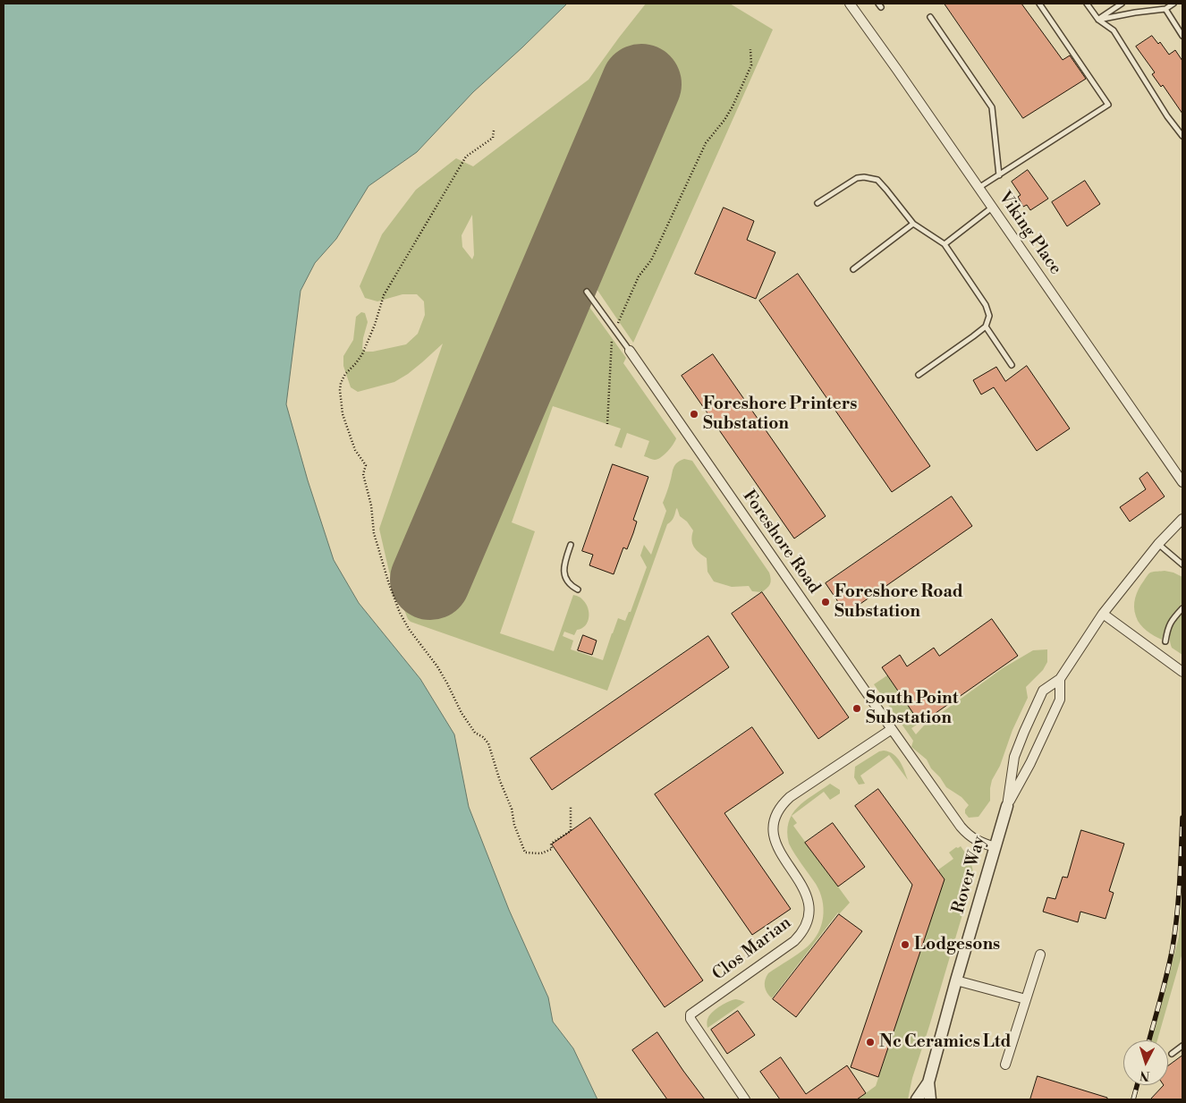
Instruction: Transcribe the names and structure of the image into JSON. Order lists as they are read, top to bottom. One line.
{"streets":{"street":["Viking Place","Foreshore Road","Rover Way","Clos Marian"]},"crossings":[["Foreshore Road","Rover Way"],["Foreshore Road","Clos Marian"]],"places":["Foreshore Printers Substation","Foreshore Road Substation","South Point Substation","Lodgesons","Nc Ceramics Ltd"],"north":"bottom"}
